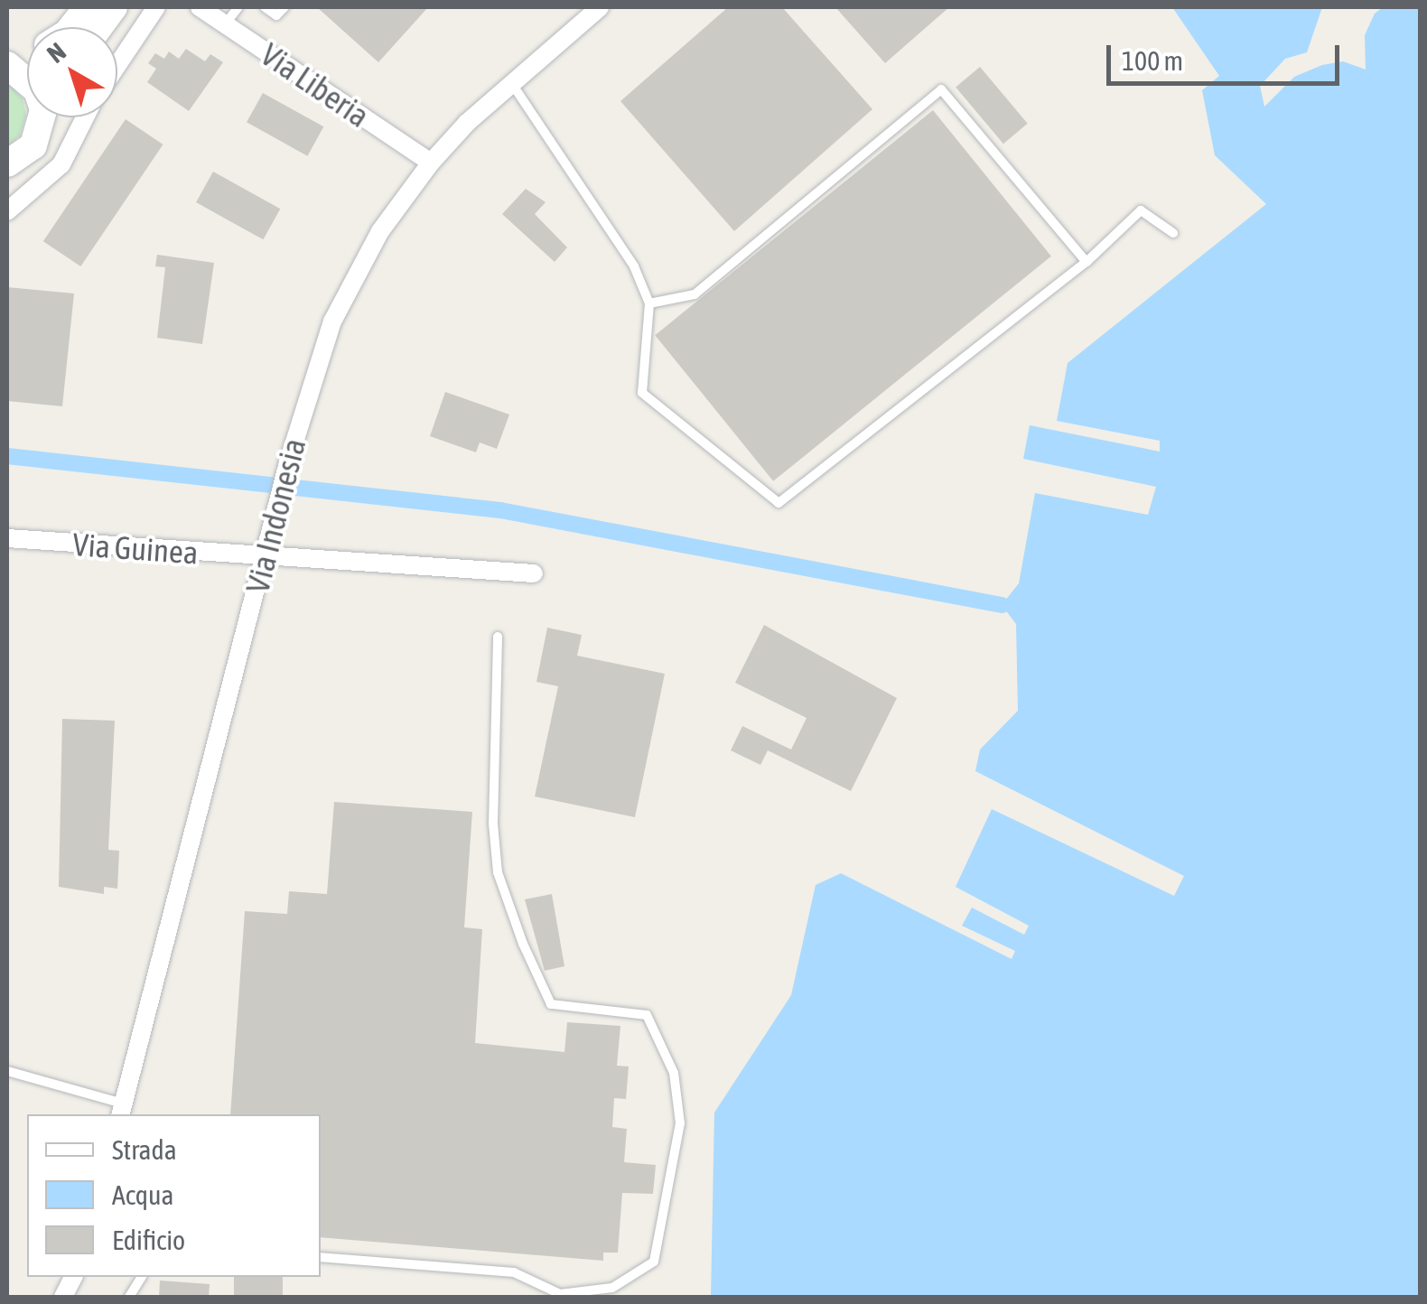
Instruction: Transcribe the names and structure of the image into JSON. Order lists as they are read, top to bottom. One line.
{"streets":{"street":["Via Liberia","Via Indonesia","Via Guinea"]},"crossings":[["Via Liberia","Via Indonesia"],["Via Indonesia","Via Guinea"]],"legend":["Strada","Acqua","Edificio"],"scale_bar":"100 m","north":"top left"}
